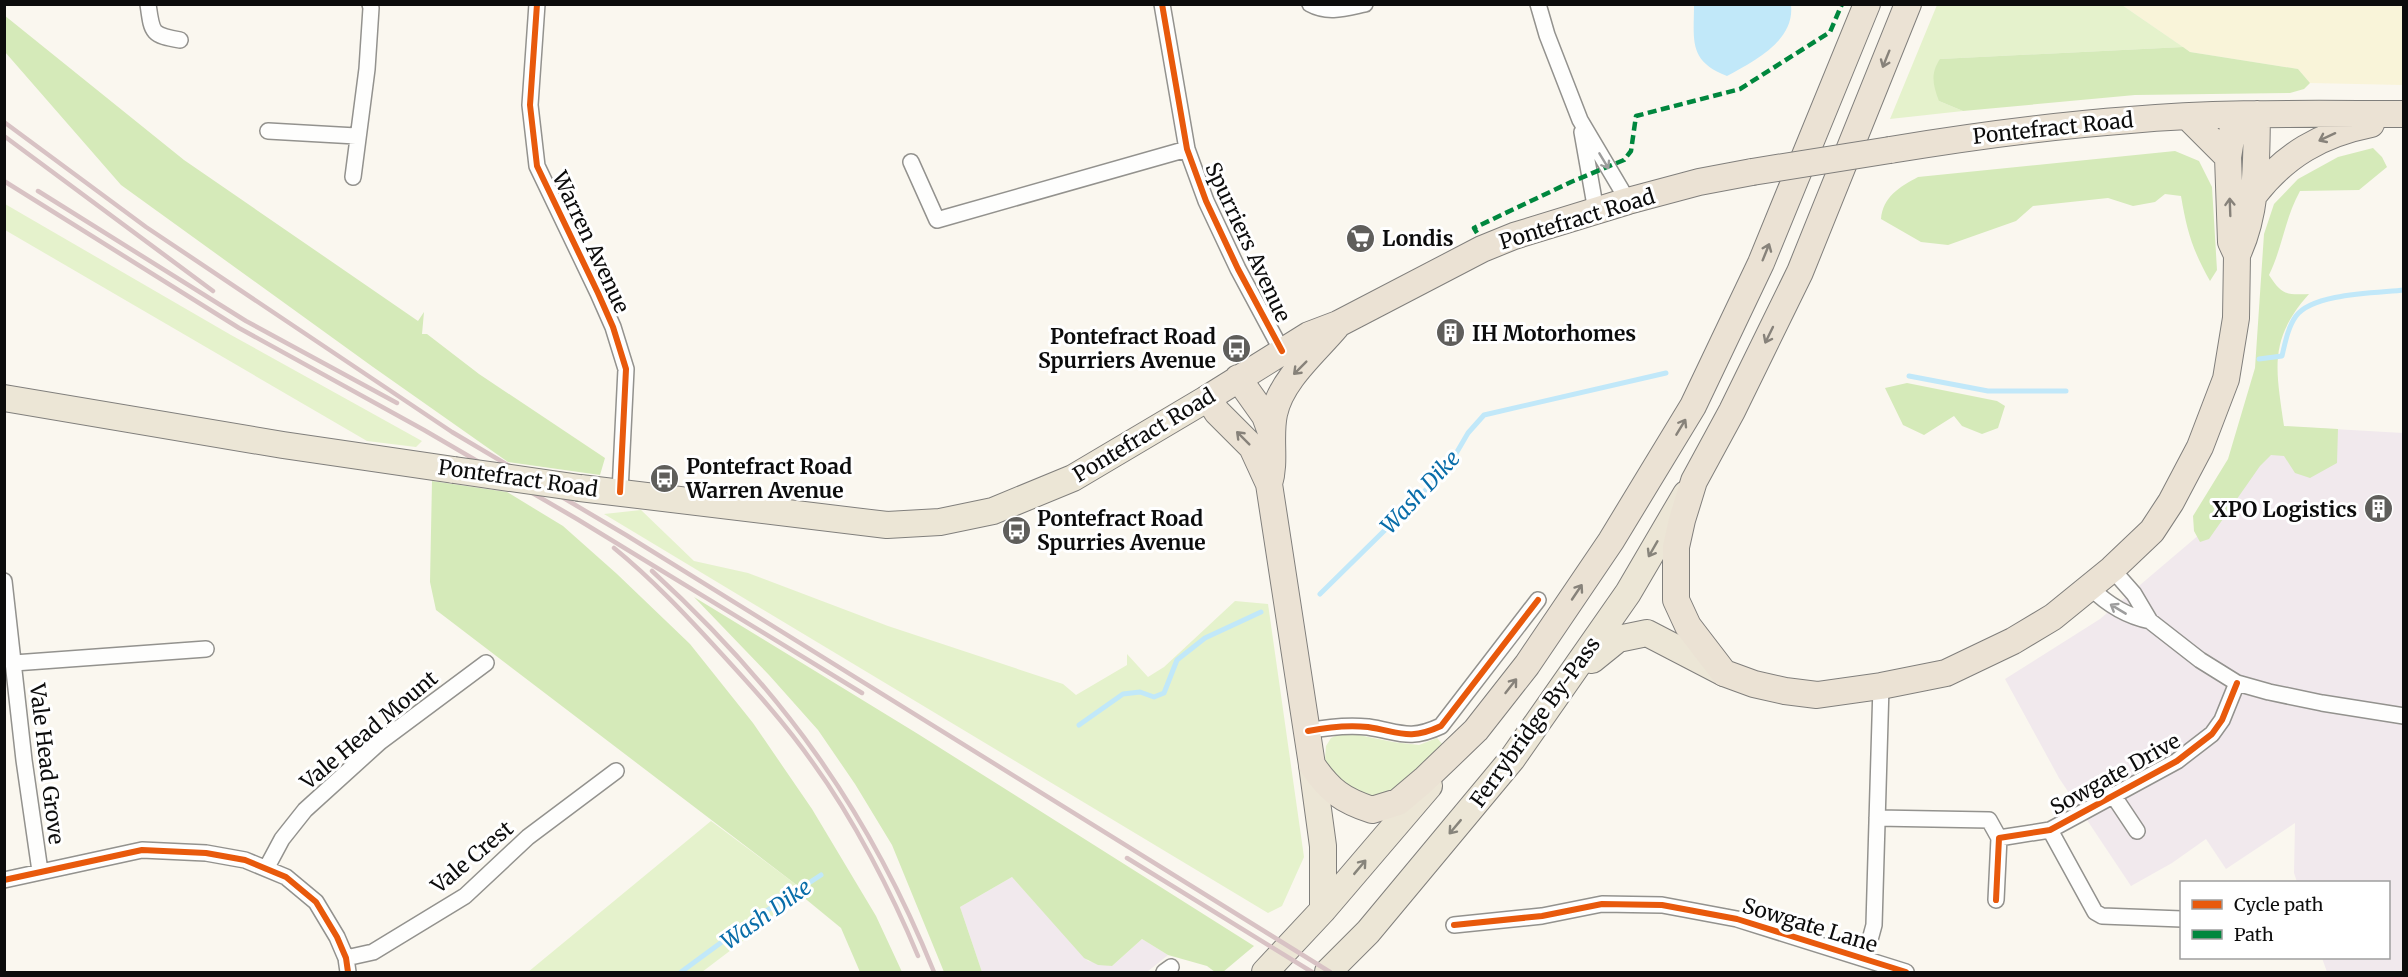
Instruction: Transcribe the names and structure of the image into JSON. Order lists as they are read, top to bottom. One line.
{"streets":{"highway":["Pontefract Road"],"main road":["Ferrybridge By-Pass"],"street":["Warren Avenue","Spurriers Avenue","Vale Head Mount","Vale Head Grove","Sowgate Drive","Vale Crest","Sowgate Lane"]},"crossings":[["Pontefract Road","Warren Avenue"],["Pontefract Road","Spurriers Avenue"]],"water":["Wash Dike"],"places":{"supermarket":["Londis"],"building":["IH Motorhomes","XPO Logistics"],"bus stop":["Pontefract Road Spurriers Avenue","Pontefract Road Warren Avenue","Pontefract Road Spurries Avenue"]},"legend":["Cycle path","Path"]}
